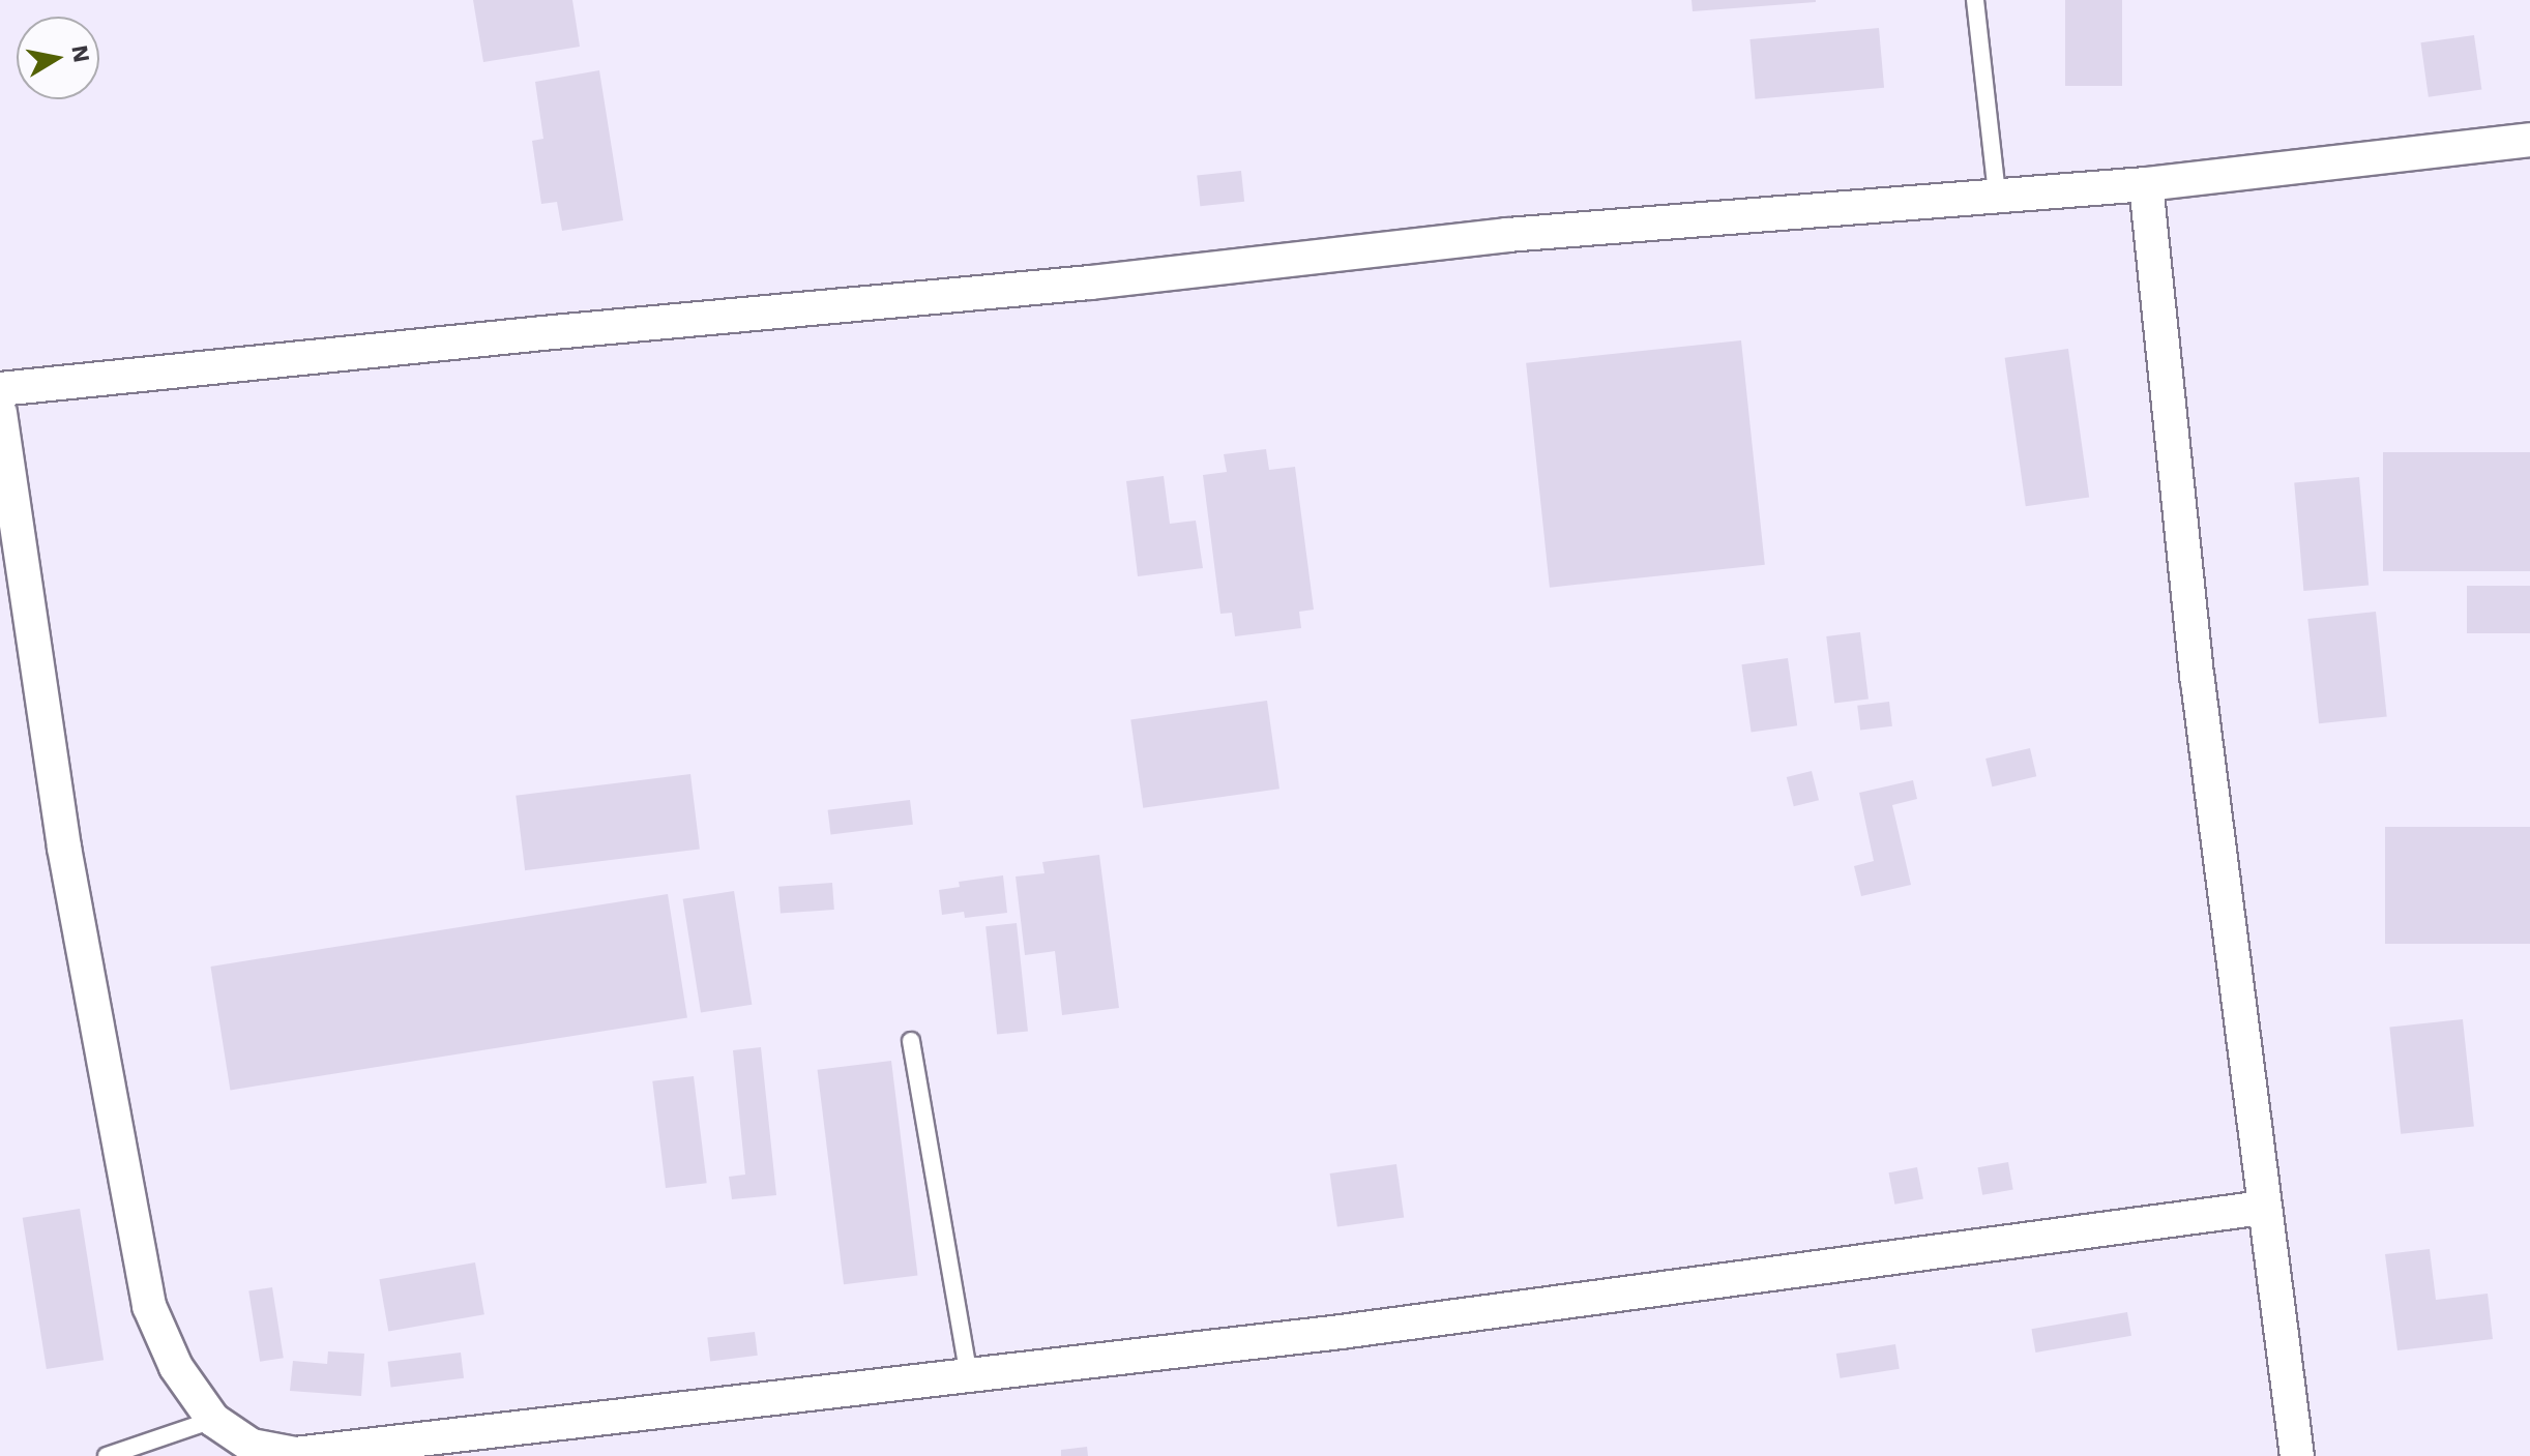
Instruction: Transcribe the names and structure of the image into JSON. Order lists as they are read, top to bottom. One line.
{"north":"right"}
